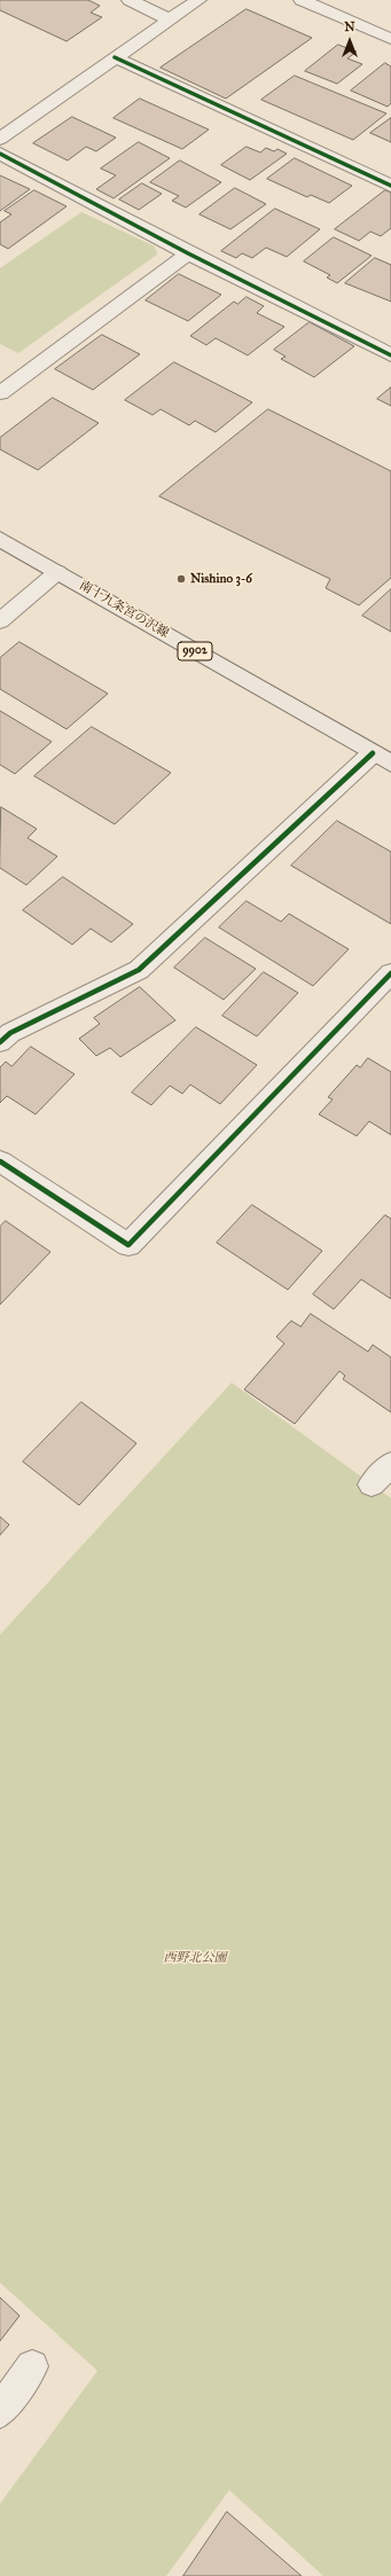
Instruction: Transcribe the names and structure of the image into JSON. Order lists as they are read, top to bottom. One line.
{"streets":{"main road":["南十九条宮の沢線","9902"]},"parks":["西野北公園"],"places":["Nishino 3-6"],"north":"top"}
